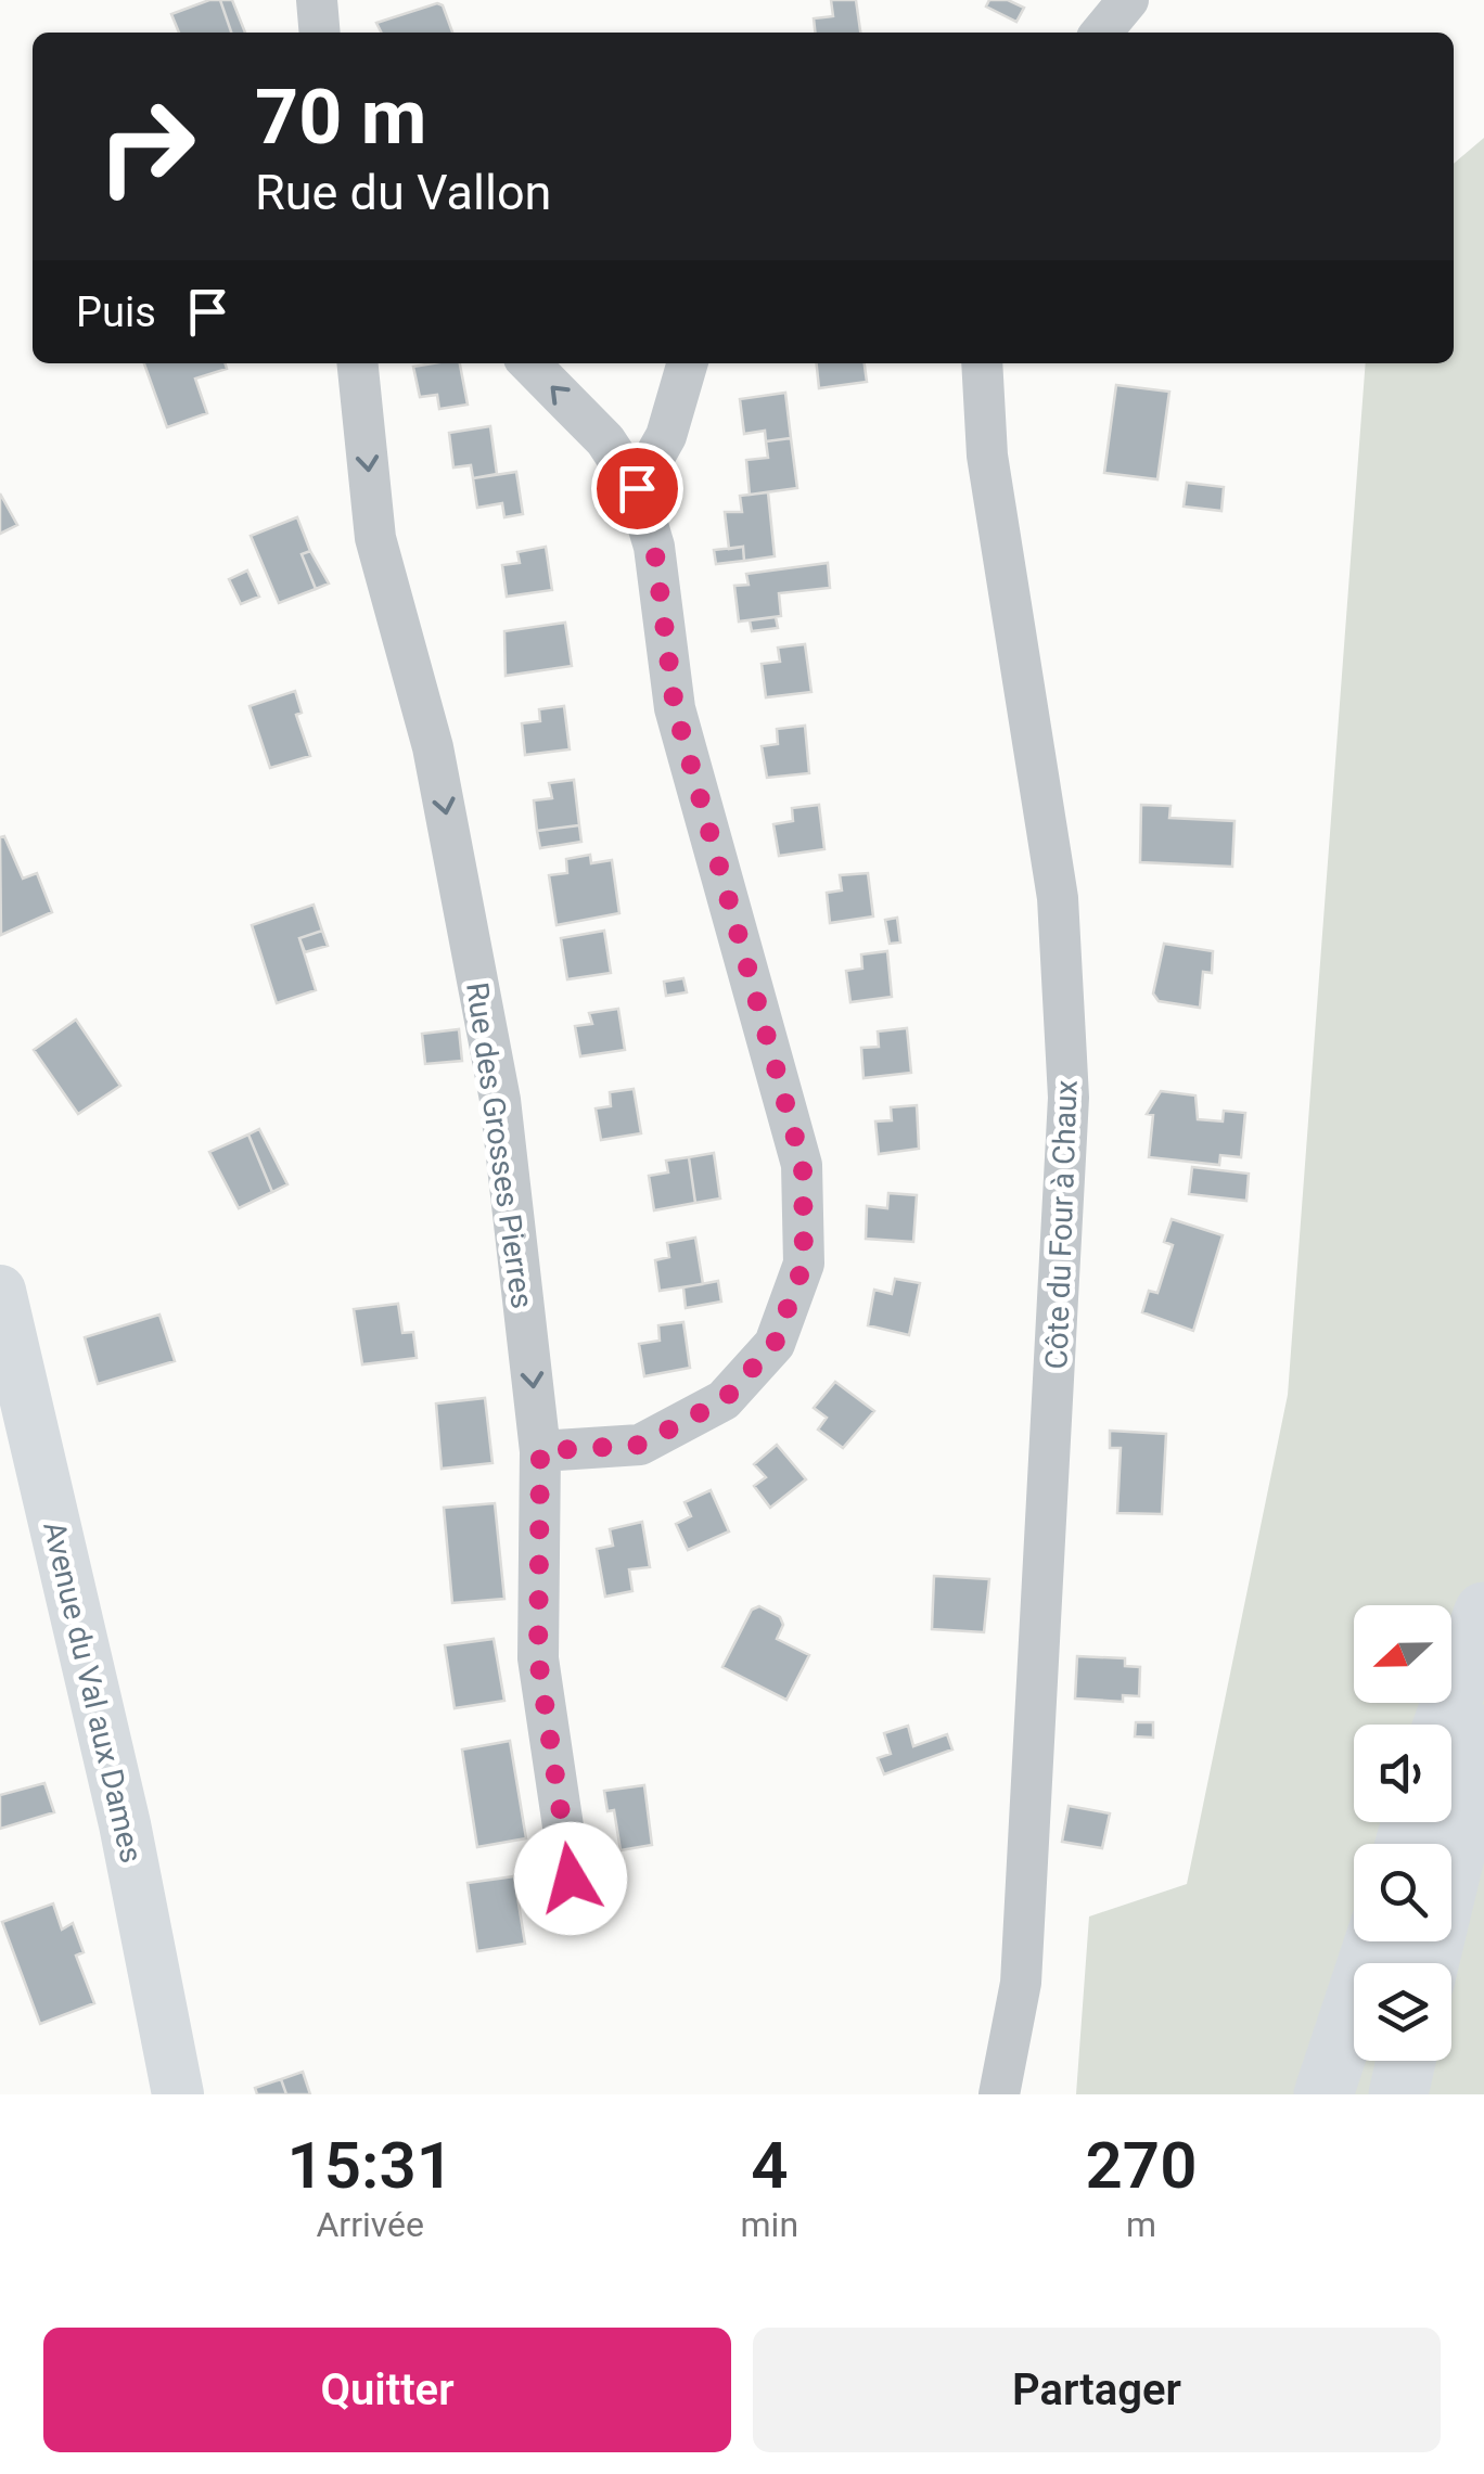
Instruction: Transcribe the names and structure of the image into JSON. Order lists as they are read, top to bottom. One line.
{"streets":{"main road":["Avenue du Val aux Dames"],"street":["Rue des Grosses Pierres","Côte du Four à Chaux"]},"one_way":["Rue des Grosses Pierres"],"north":"left","page":{"turn":["70 m","Rue du Vallon"],"then":"Puis","eta":["15:31","Arrivée","4","min","270","m"],"buttons":["Quitter","Partager"]}}
